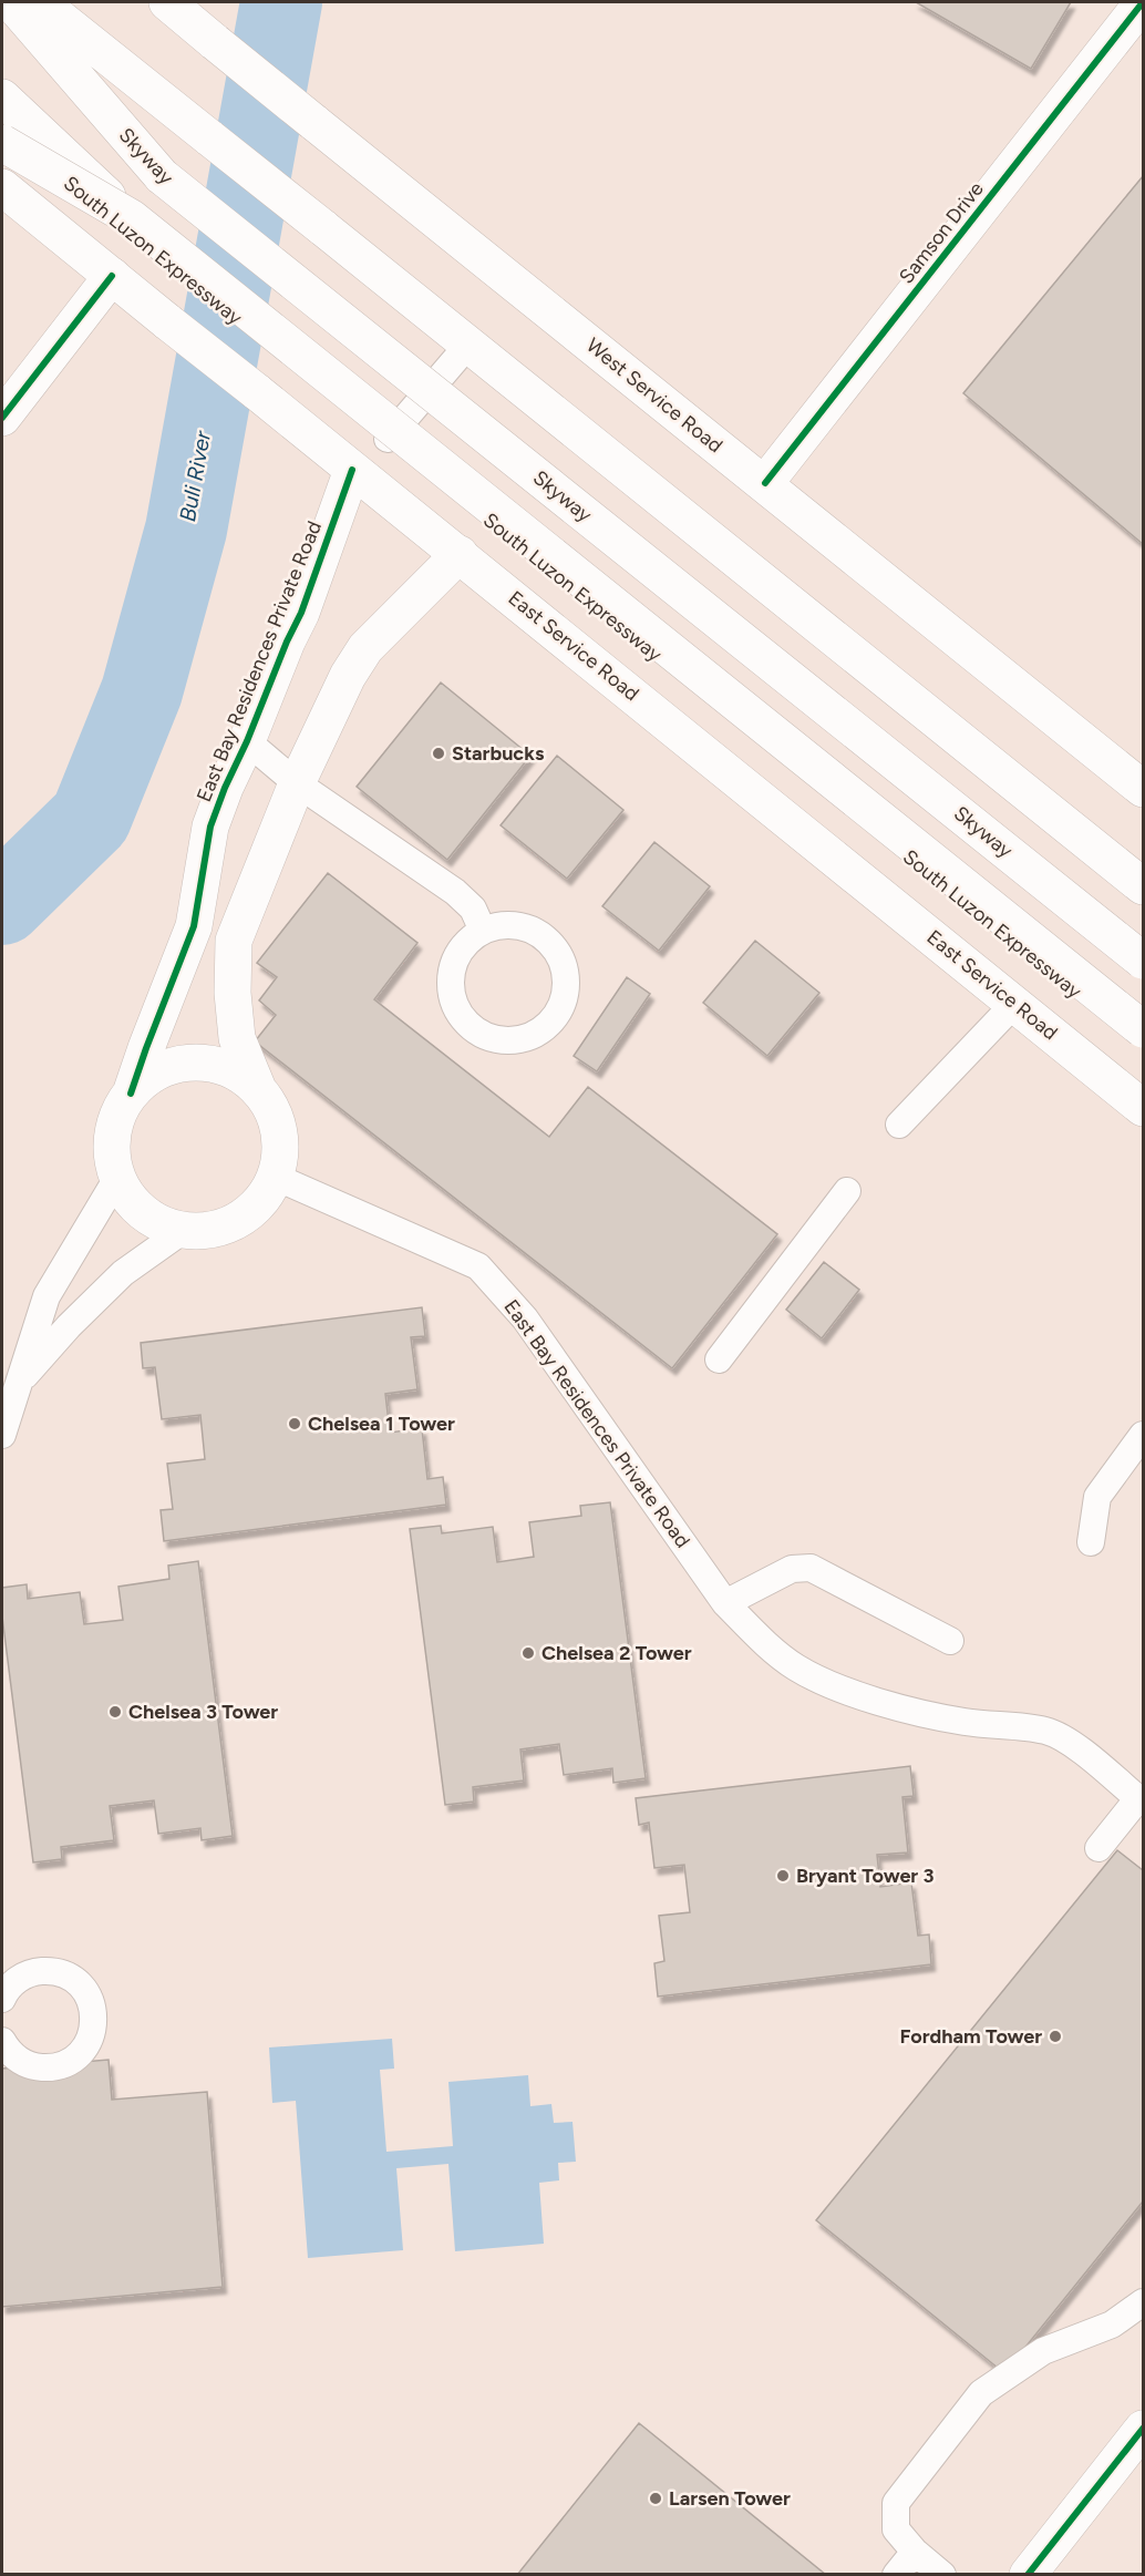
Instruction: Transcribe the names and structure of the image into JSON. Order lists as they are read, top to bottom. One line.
{"streets":{"main road":["Skyway","Samson Drive","South Luzon Expressway","West Service Road","East Service Road","East Bay Residences Private Road"]},"crossings":[["Samson Drive","West Service Road"],["East Service Road","East Bay Residences Private Road"]],"water":["Buli River"],"places":["Starbucks","Chelsea 1 Tower","Chelsea 2 Tower","Chelsea 3 Tower","Bryant Tower 3","Fordham Tower","Larsen Tower"]}
